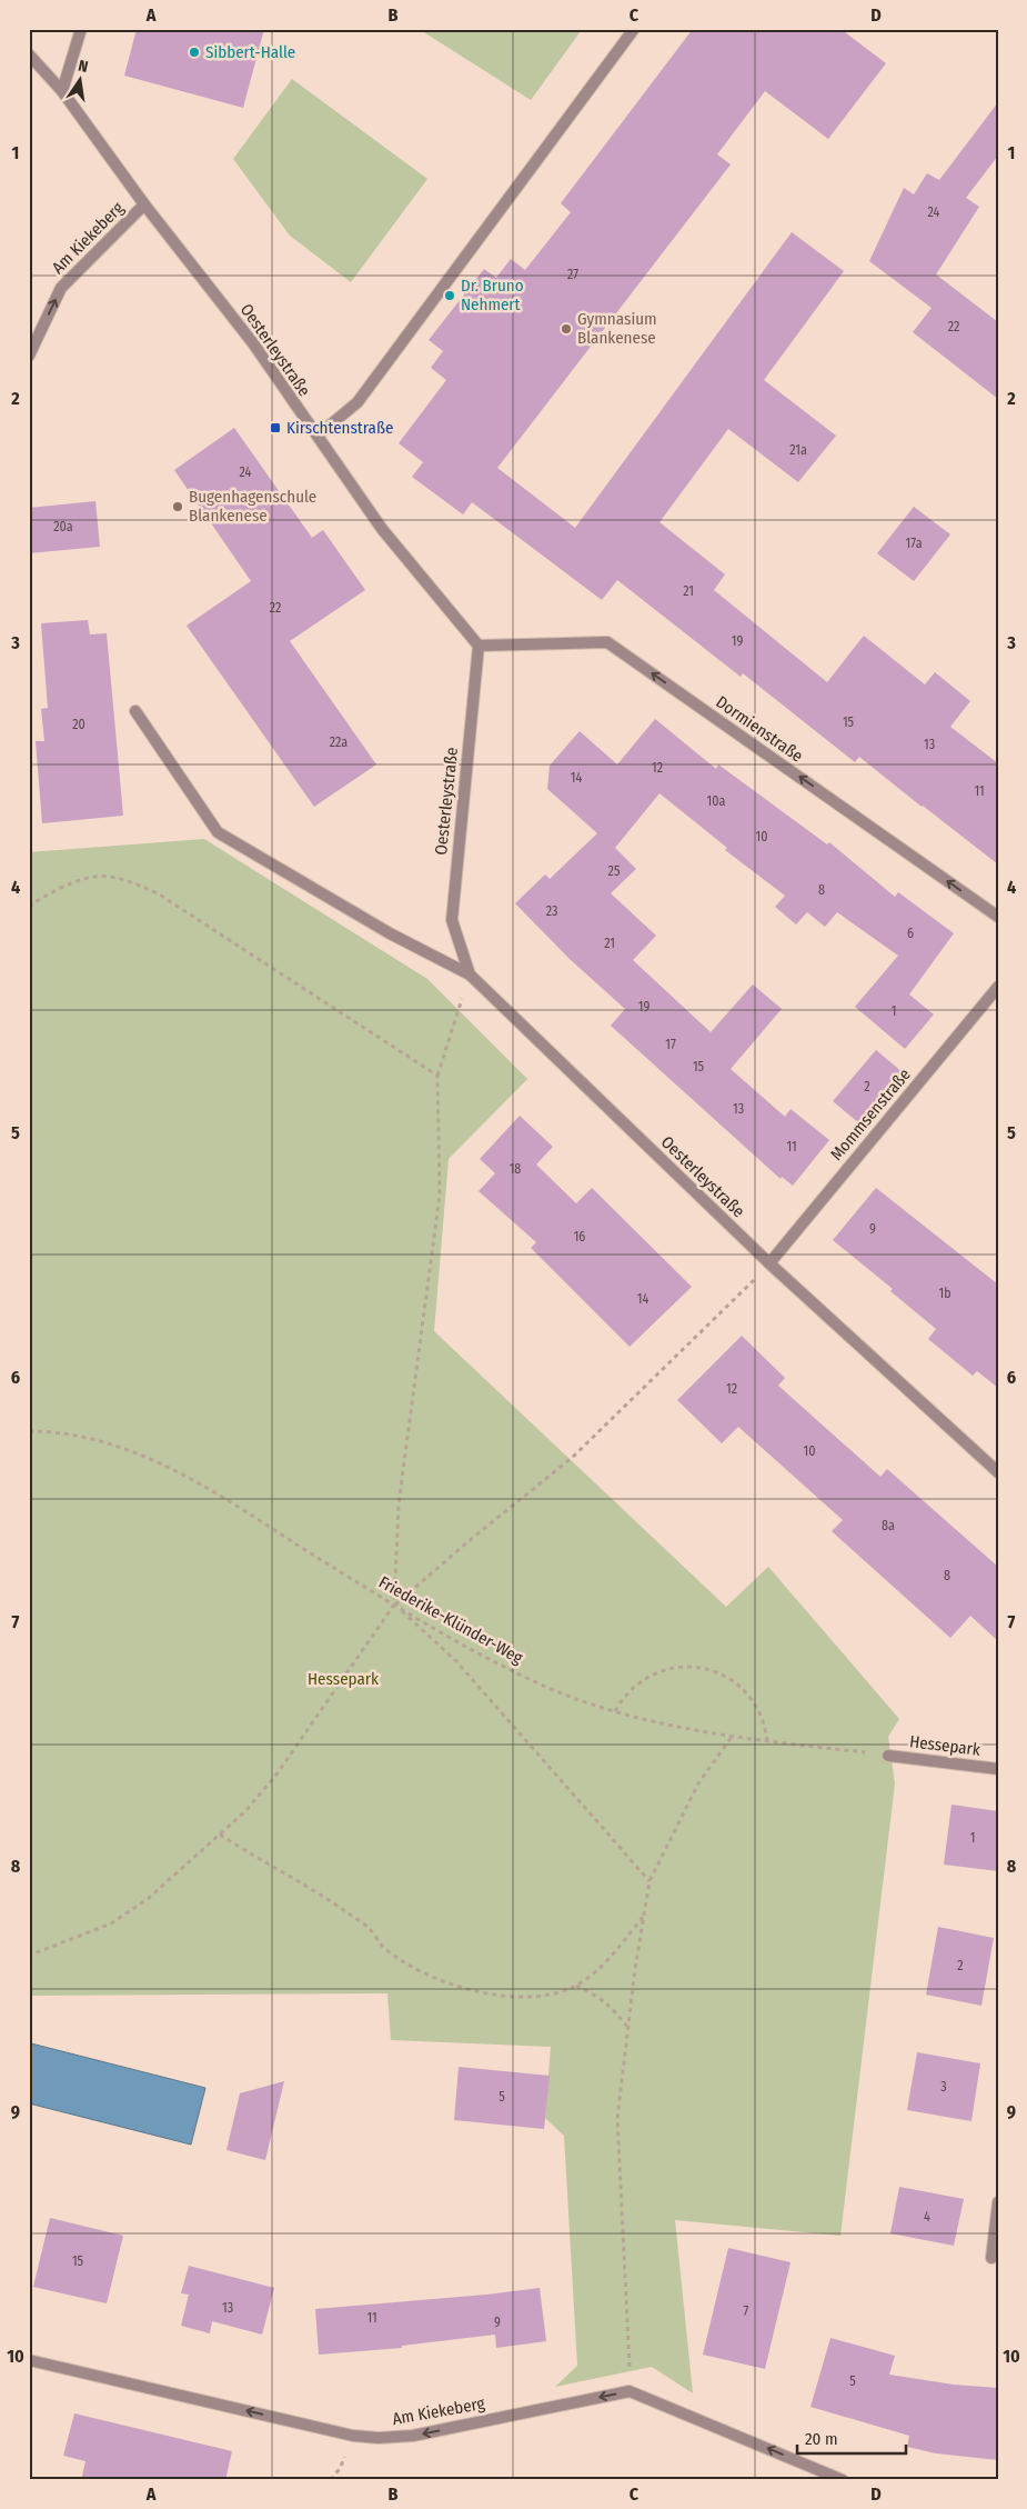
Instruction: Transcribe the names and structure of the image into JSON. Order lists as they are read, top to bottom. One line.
{"streets":{"street":["Am Kiekeberg","Oesterleystraße","Dormienstraße","Mommsenstraße","Hessepark"],"path":["Friederike-Klünder-Weg"]},"crossings":[["Am Kiekeberg","Oesterleystraße"],["Oesterleystraße","Dormienstraße"],["Oesterleystraße","Mommsenstraße"],["Friederike-Klünder-Weg","Hessepark"]],"one_way":["Dormienstraße"],"parks":["Hessepark"],"places":{"other":["Sibbert-Halle","Dr. Bruno Nehmert","Gymnasium Blankenese","Bugenhagenschule Blankenese"],"transit":["Kirschtenstraße"]},"house_numbers":["24","27","22","21a","24","20a","17a","21","22","19","15","20","22a","13","12","14","11","10a","10","25","8","23","6","21","19","1","17","15","2","13","11","18","9","16","1b","14","12","10","8a","8","1","2","3","5","4","15","13","7","11","9","5"],"scale_bar":"20 m","north":"top","grid":{"columns":["A","B","C","D"],"rows":["1","2","3","4","5","6","7","8","9","10"]}}
